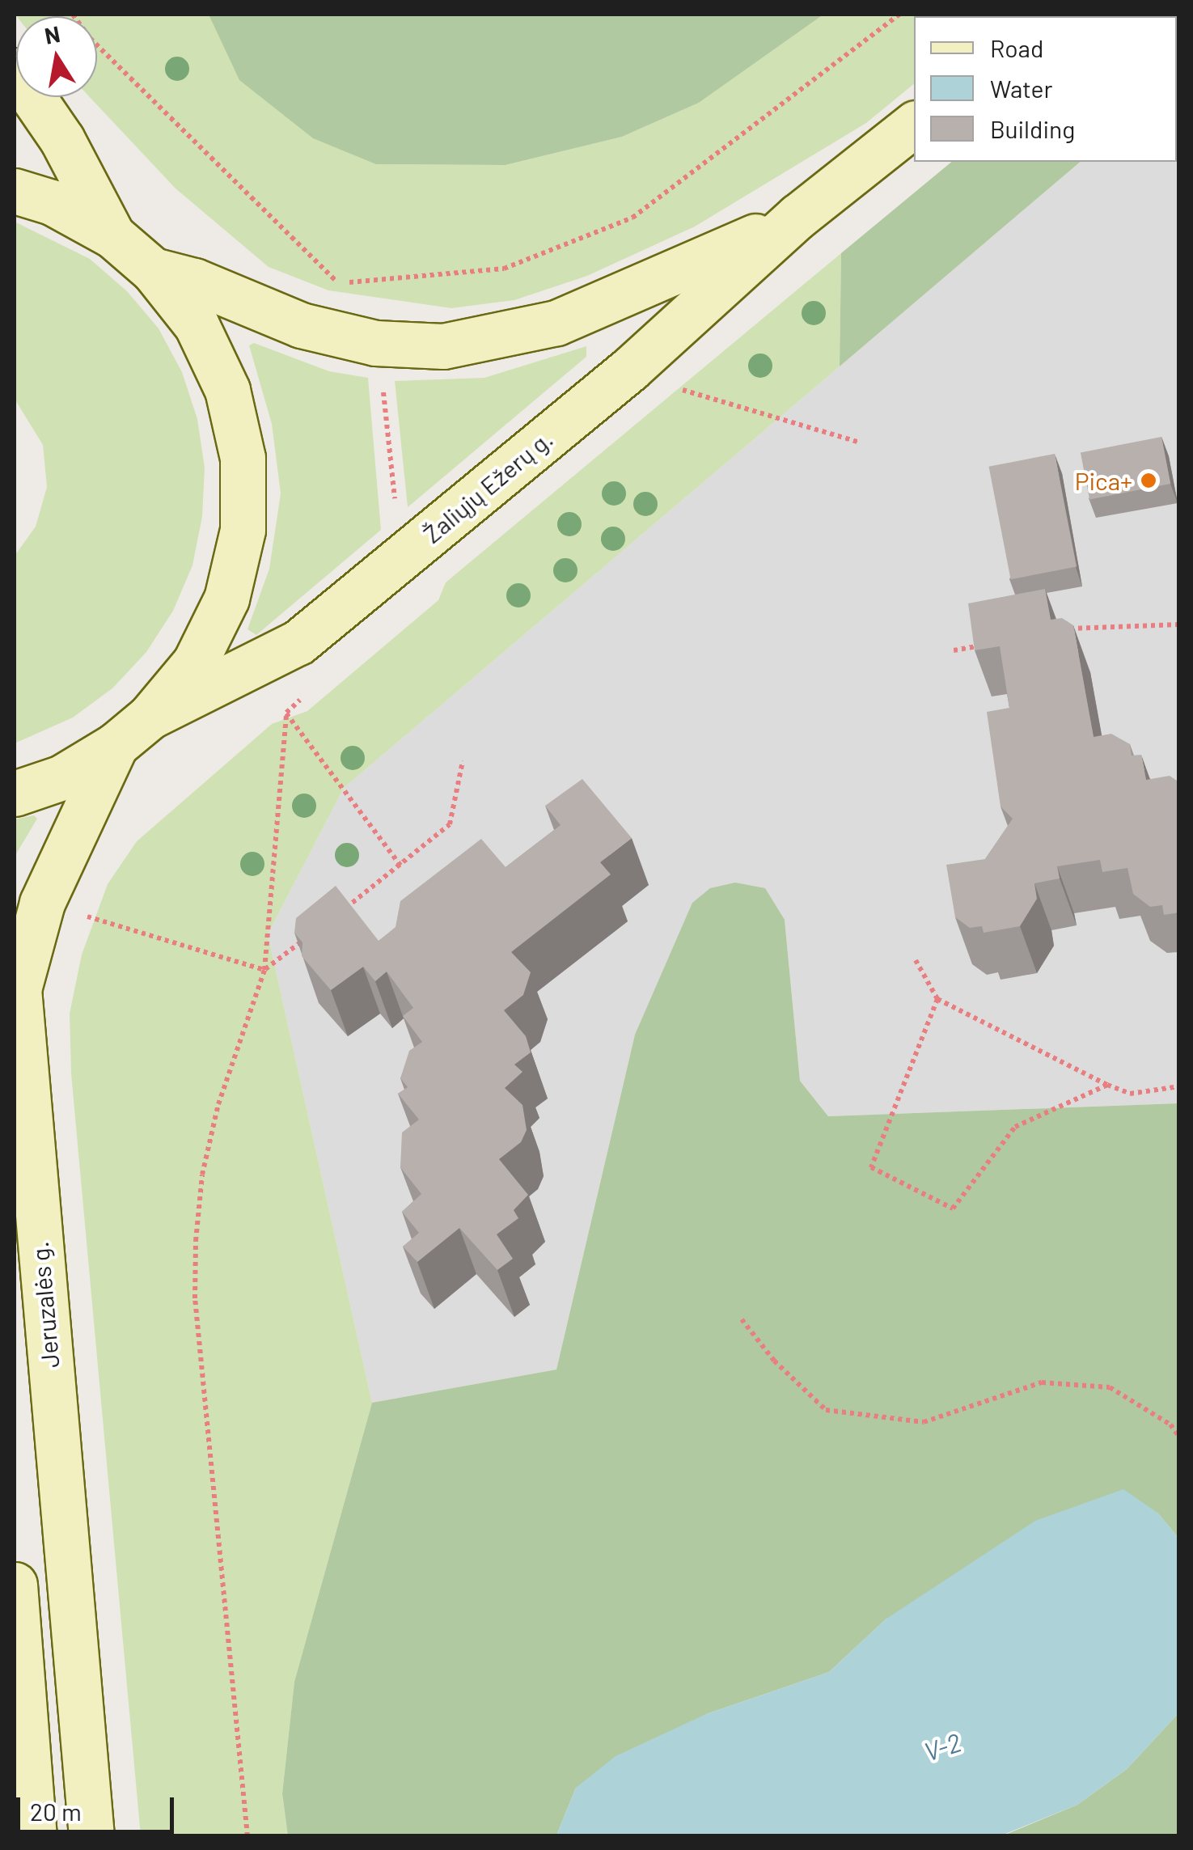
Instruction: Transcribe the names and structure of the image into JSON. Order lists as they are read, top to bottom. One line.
{"streets":{"main road":["Žaliųjų Ežerų g.","Jeruzalės g."]},"water":["V-2"],"places":["Pica+"],"legend":["Road","Water","Building"],"scale_bar":"20 m","north":"top"}
